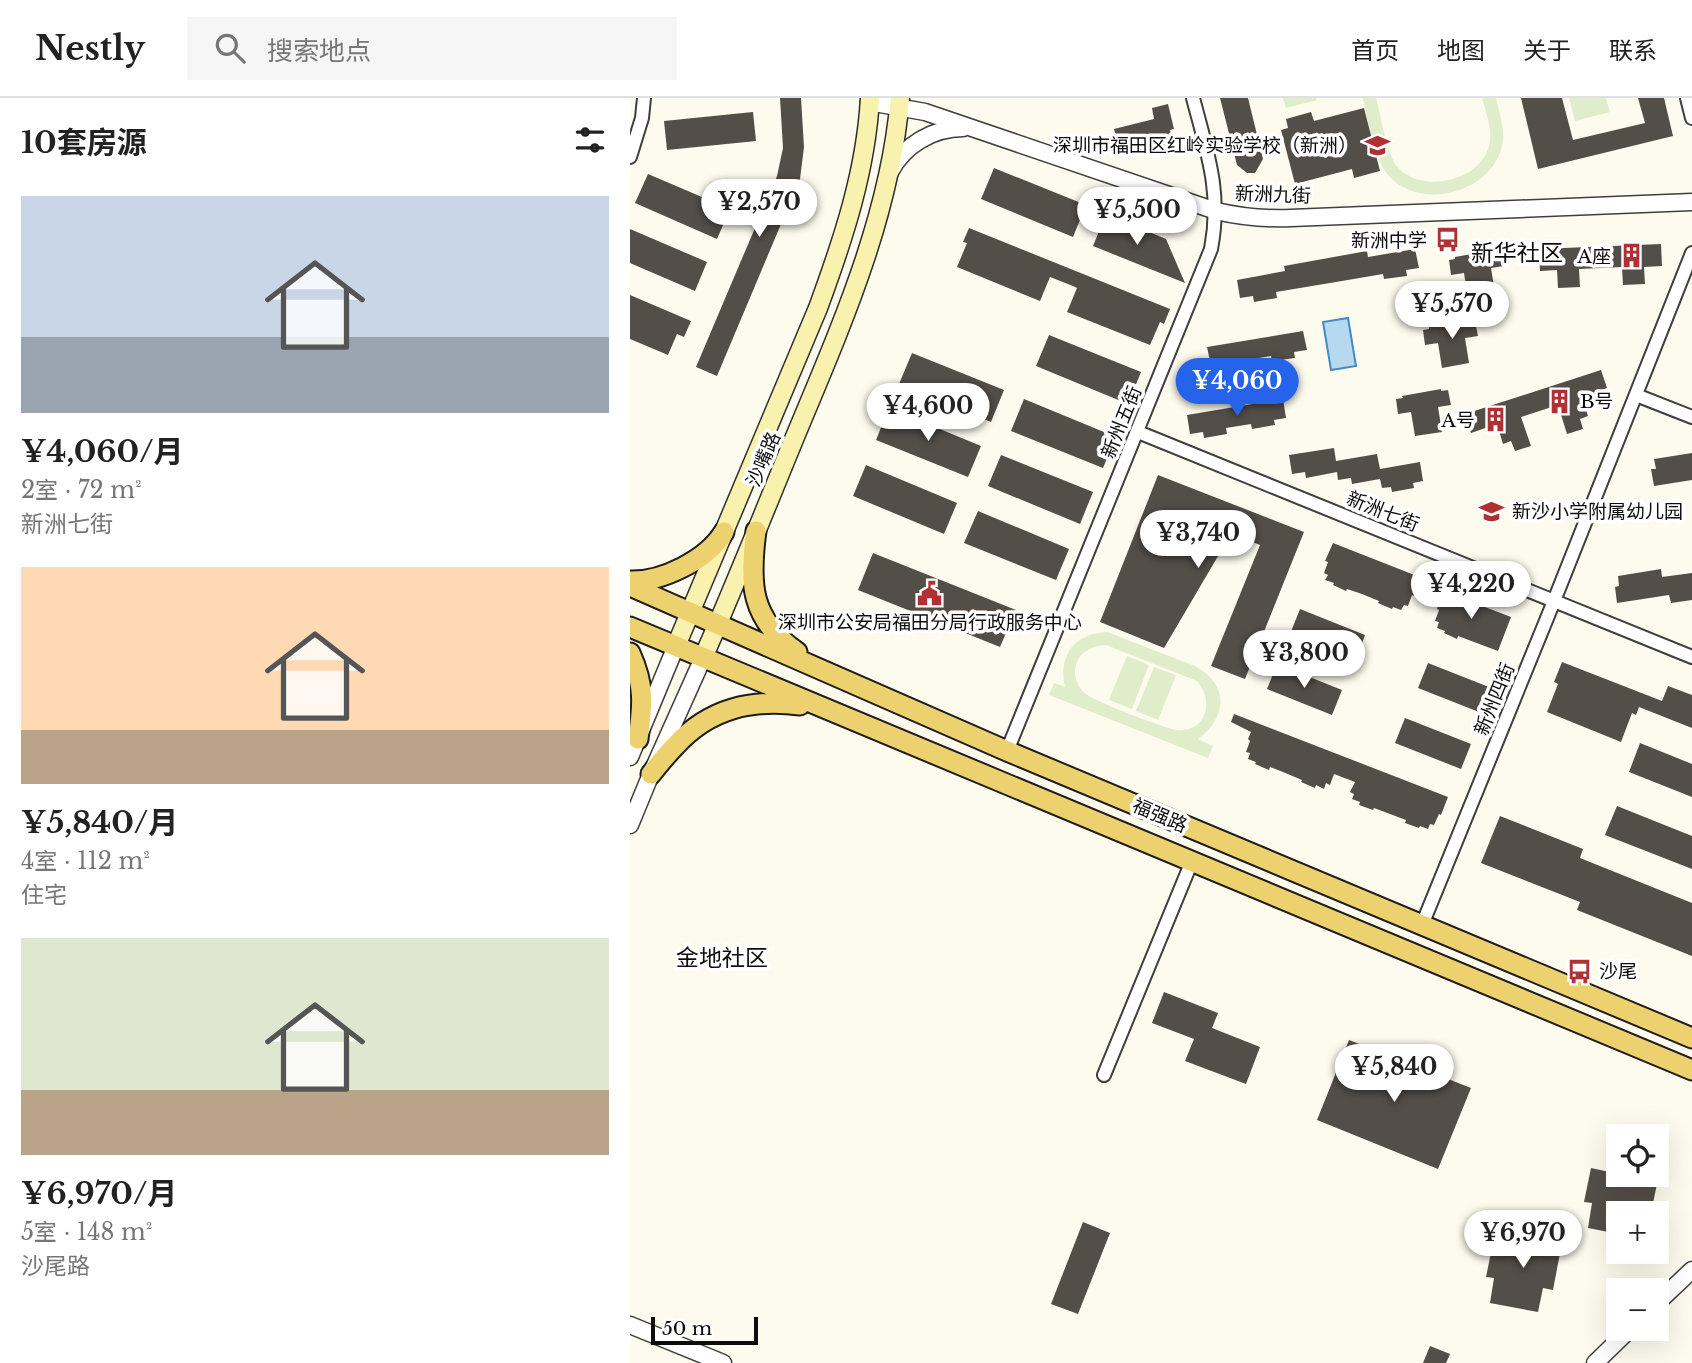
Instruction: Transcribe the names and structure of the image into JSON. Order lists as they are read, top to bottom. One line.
{"streets":{"main road":["沙嘴路","福强路"],"street":["新洲九街","新州五街","新洲七街","新州四街"]},"crossings":[["新洲九街","新州五街"],["新洲九街","沙嘴路"],["新州五街","新洲七街"],["新州五街","福强路"],["沙嘴路","福强路"],["新洲七街","新州四街"],["新州四街","福强路"]],"districts":["新华社区","金地社区"],"places":{"school or university":["深圳市福田区红岭实验学校（新洲）","新沙小学附属幼儿园"],"bus stop":["新洲中学","沙尾"],"building":["A座","B号","A号"],"public building":["深圳市公安局福田分局行政服务中心"]},"scale_bar":"50 m","page":{"header":"Nestly","search":"搜索地点","nav":["首页","地图","关于","联系"],"heading":"10套房源","price":["¥2,570","¥5,500","¥5,570","¥4,060","¥4,600","¥3,740","¥4,220","¥3,800","¥5,840","¥6,970"],"list":[{"name":"¥4,060/月","note":"2室 · 72 m² · 新洲七街"},{"name":"¥5,840/月","note":"4室 · 112 m² · 住宅"},{"name":"¥6,970/月","note":"5室 · 148 m² · 沙尾路"}],"map_buttons":["+","−"],"scale":"50 m"}}
